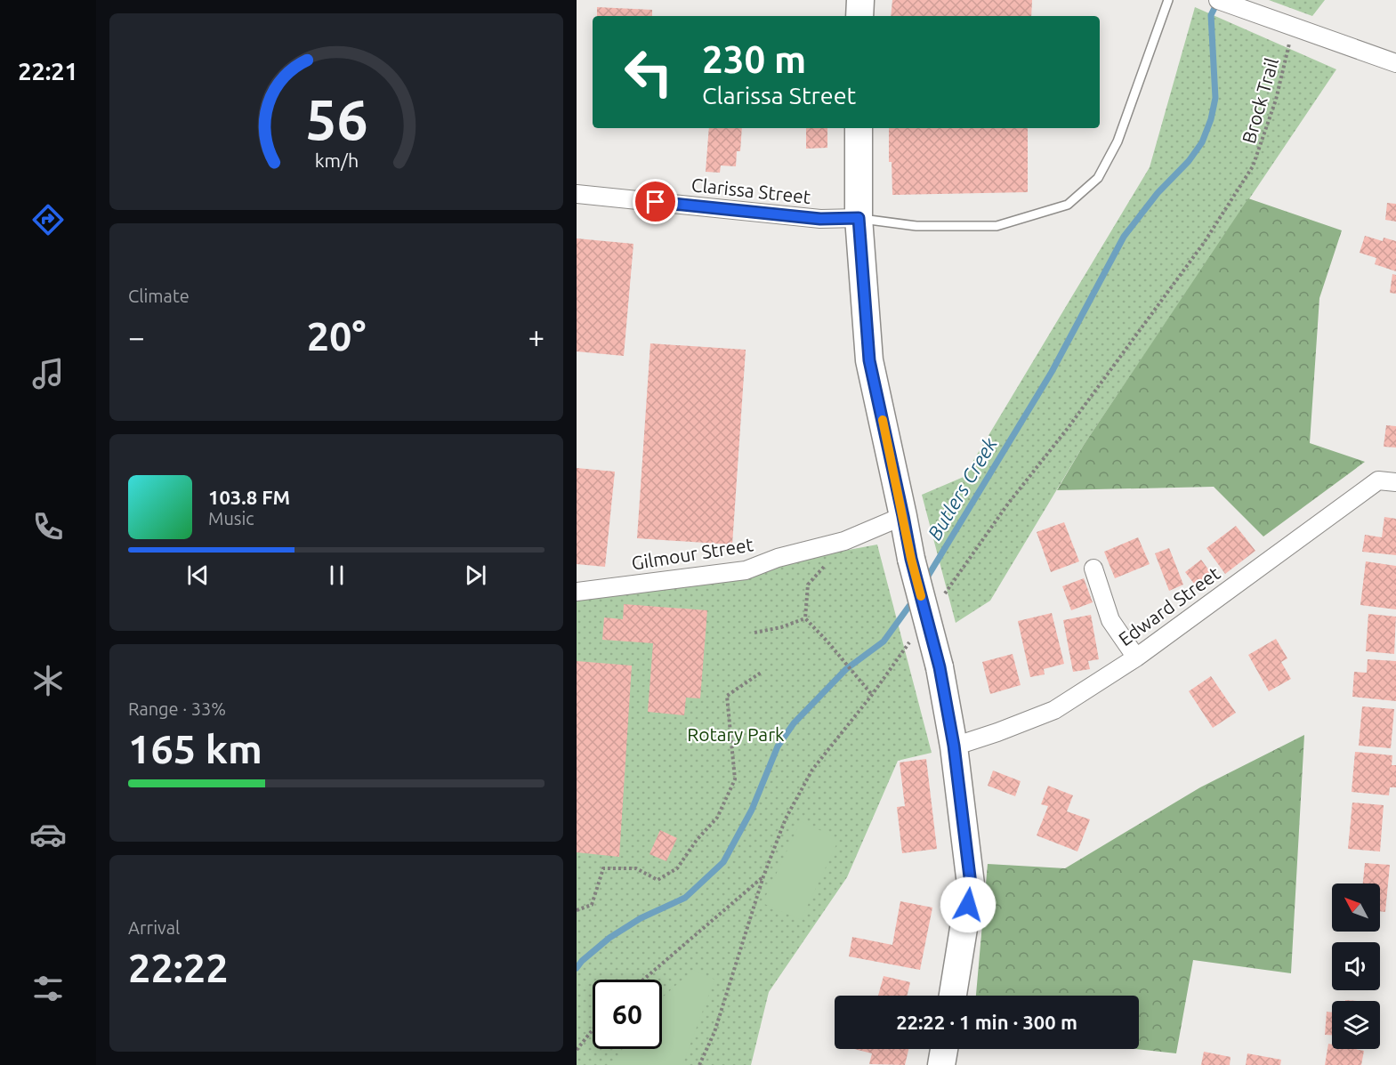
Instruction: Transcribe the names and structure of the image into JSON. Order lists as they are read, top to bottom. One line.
{"streets":{"street":["Clarissa Street","Gilmour Street","Edward Street"],"path":["Brock Trail"]},"water":["Butlers Creek"],"parks":["Rotary Park"],"north":"top left","page":{"tabs":"22:21","turn":["230 m","Clarissa Street"],"tile":["Climate",["Range · 33%","165 km"],["Arrival","22:22"]],"heat":["−","20°","+"],"song":["103.8 FM","Music"],"limit":"60","trip":"22:22 · 1 min · 300 m","gauge":["56","km/h"]}}
